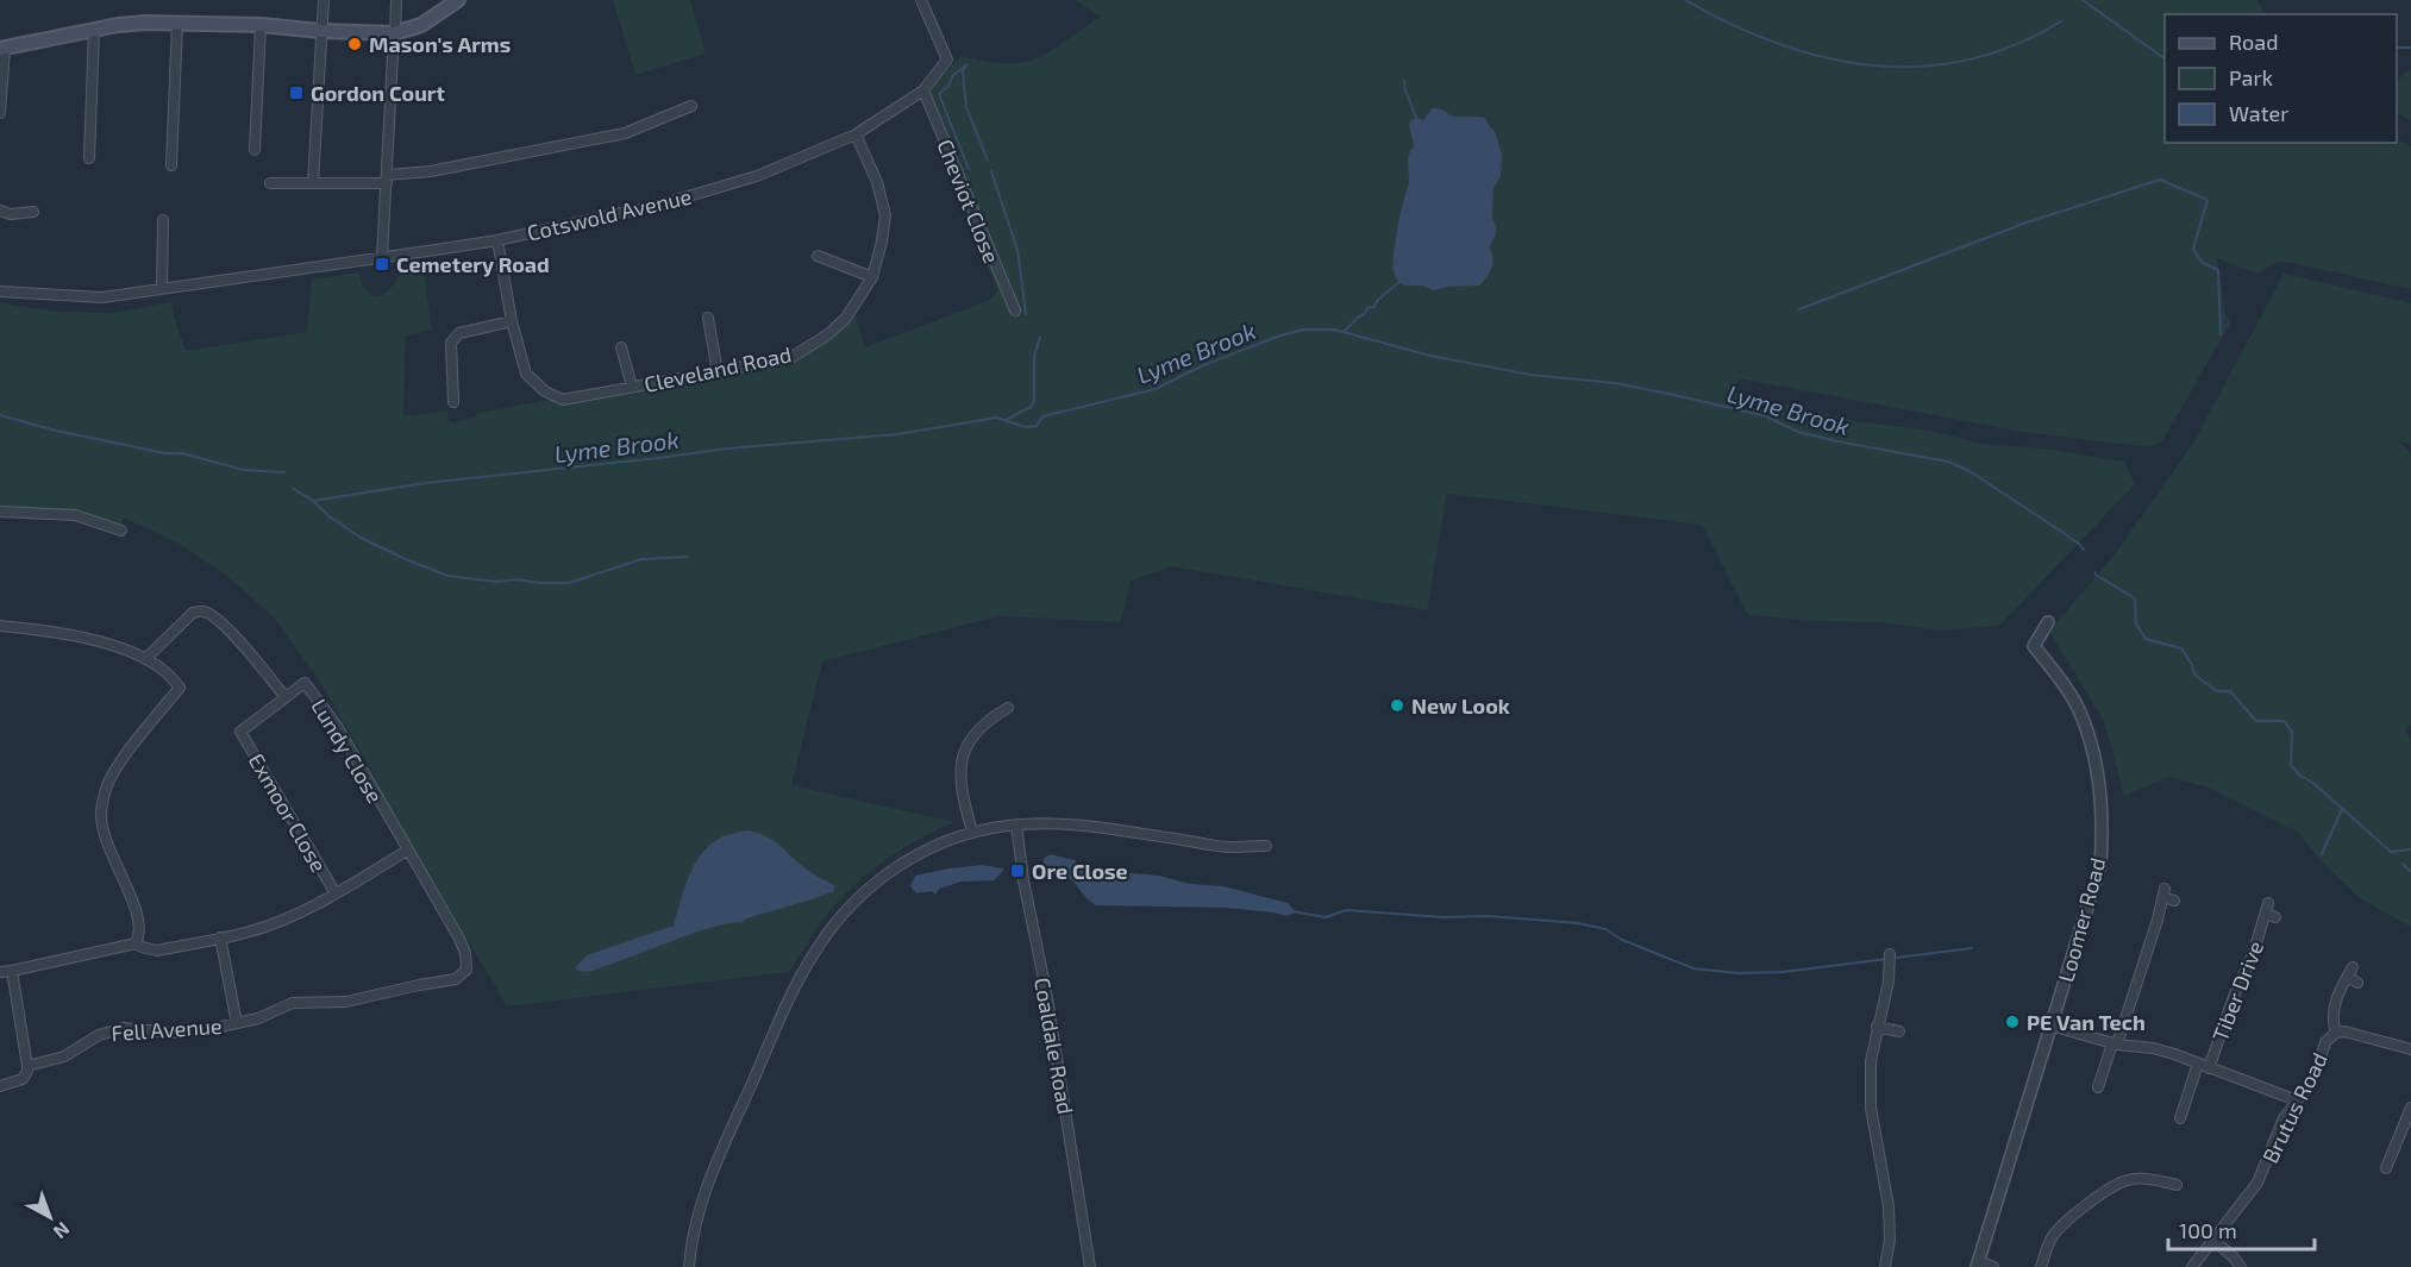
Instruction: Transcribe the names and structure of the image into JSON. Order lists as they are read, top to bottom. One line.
{"streets":{"street":["Cheviot Close","Cotswold Avenue","Cleveland Road","Lundy Close","Exmoor Close","Loomer Road","Tiber Drive","Fell Avenue","Coaldale Road","Brutus Road"]},"crossings":[["Cheviot Close","Cotswold Avenue"],["Cotswold Avenue","Cleveland Road"],["Lundy Close","Exmoor Close"]],"water":["Lyme Brook"],"places":{"other":["Mason's Arms","New Look","PE Van Tech"],"transit":["Gordon Court","Cemetery Road","Ore Close"]},"legend":["Road","Park","Water"],"scale_bar":"100 m","north":"bottom right"}
